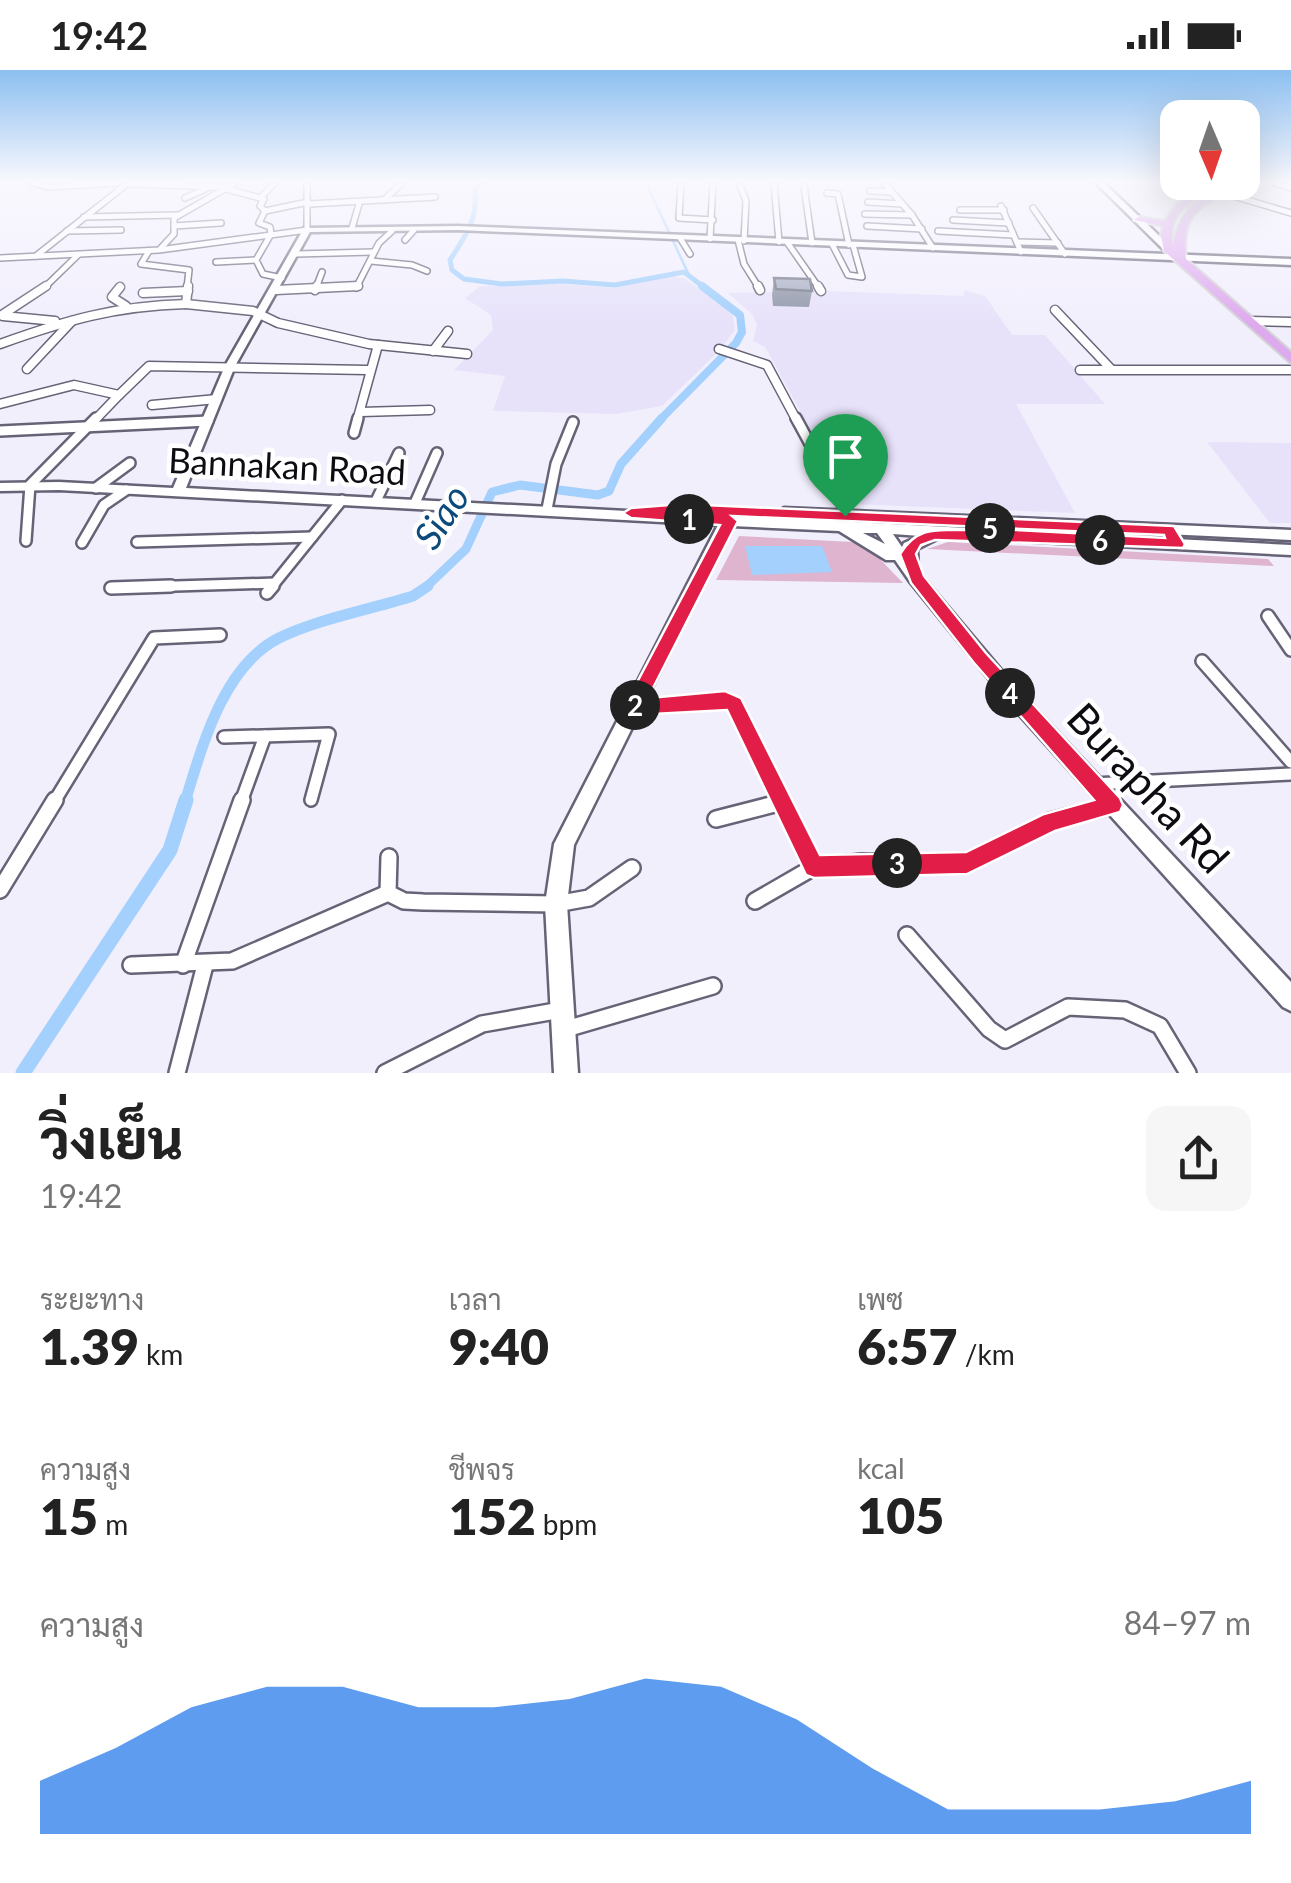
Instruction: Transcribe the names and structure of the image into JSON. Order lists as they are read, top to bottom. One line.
{"streets":{"street":["Bannakan Road","Burapha Rd"]},"crossings":[["Bannakan Road","Burapha Rd"]],"water":["Siao"],"north":"bottom","page":{"status":"19:42","pins":["1","5","6","4","2","3"],"heading":["วิ่งเย็น","19:42"],"stats":[["ระยะทาง","1.39 km"],["เวลา","9:40"],["เพซ","6:57 /km"],["ความสูง","15 m"],["ชีพจร","152 bpm"],["kcal","105"]],"chart":["ความสูง","84–97 m"]}}
